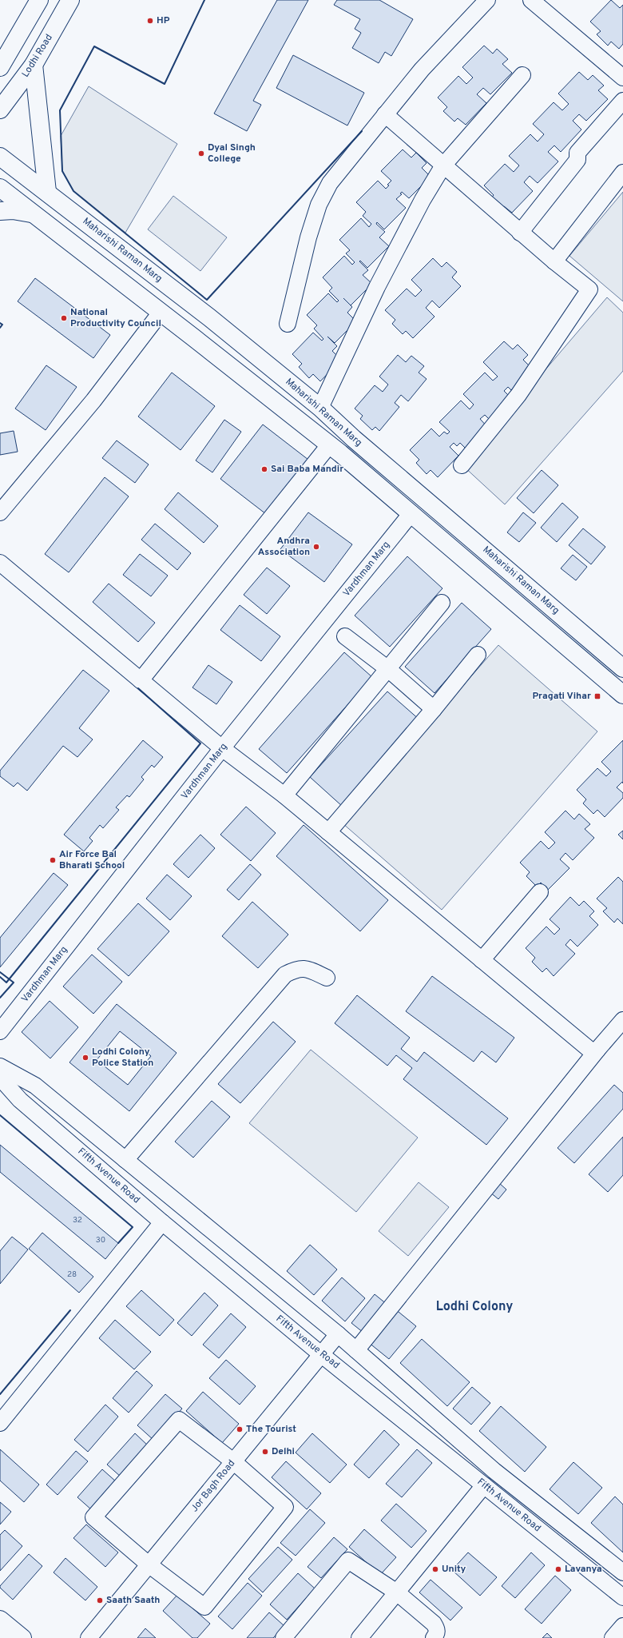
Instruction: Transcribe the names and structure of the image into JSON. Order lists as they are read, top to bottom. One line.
{"streets":{"main road":["Lodhi Road","Maharishi Raman Marg"],"street":["Vardhman Marg","Fifth Avenue Road","Jor Bagh Road"]},"crossings":[["Maharishi Raman Marg","Vardhman Marg"],["Fifth Avenue Road","Jor Bagh Road"]],"districts":["Lodhi Colony"],"places":{"other":["HP","Dyal Singh College","National Productivity Council","Sai Baba Mandir","Andhra Association","Air Force Bal Bharati School","Lodhi Colony Police Station","The Tourist","Delhi","Unity","Lavanya","Saath Saath"],"transit":["Pragati Vihar"]},"house_numbers":["32","30","28"]}
